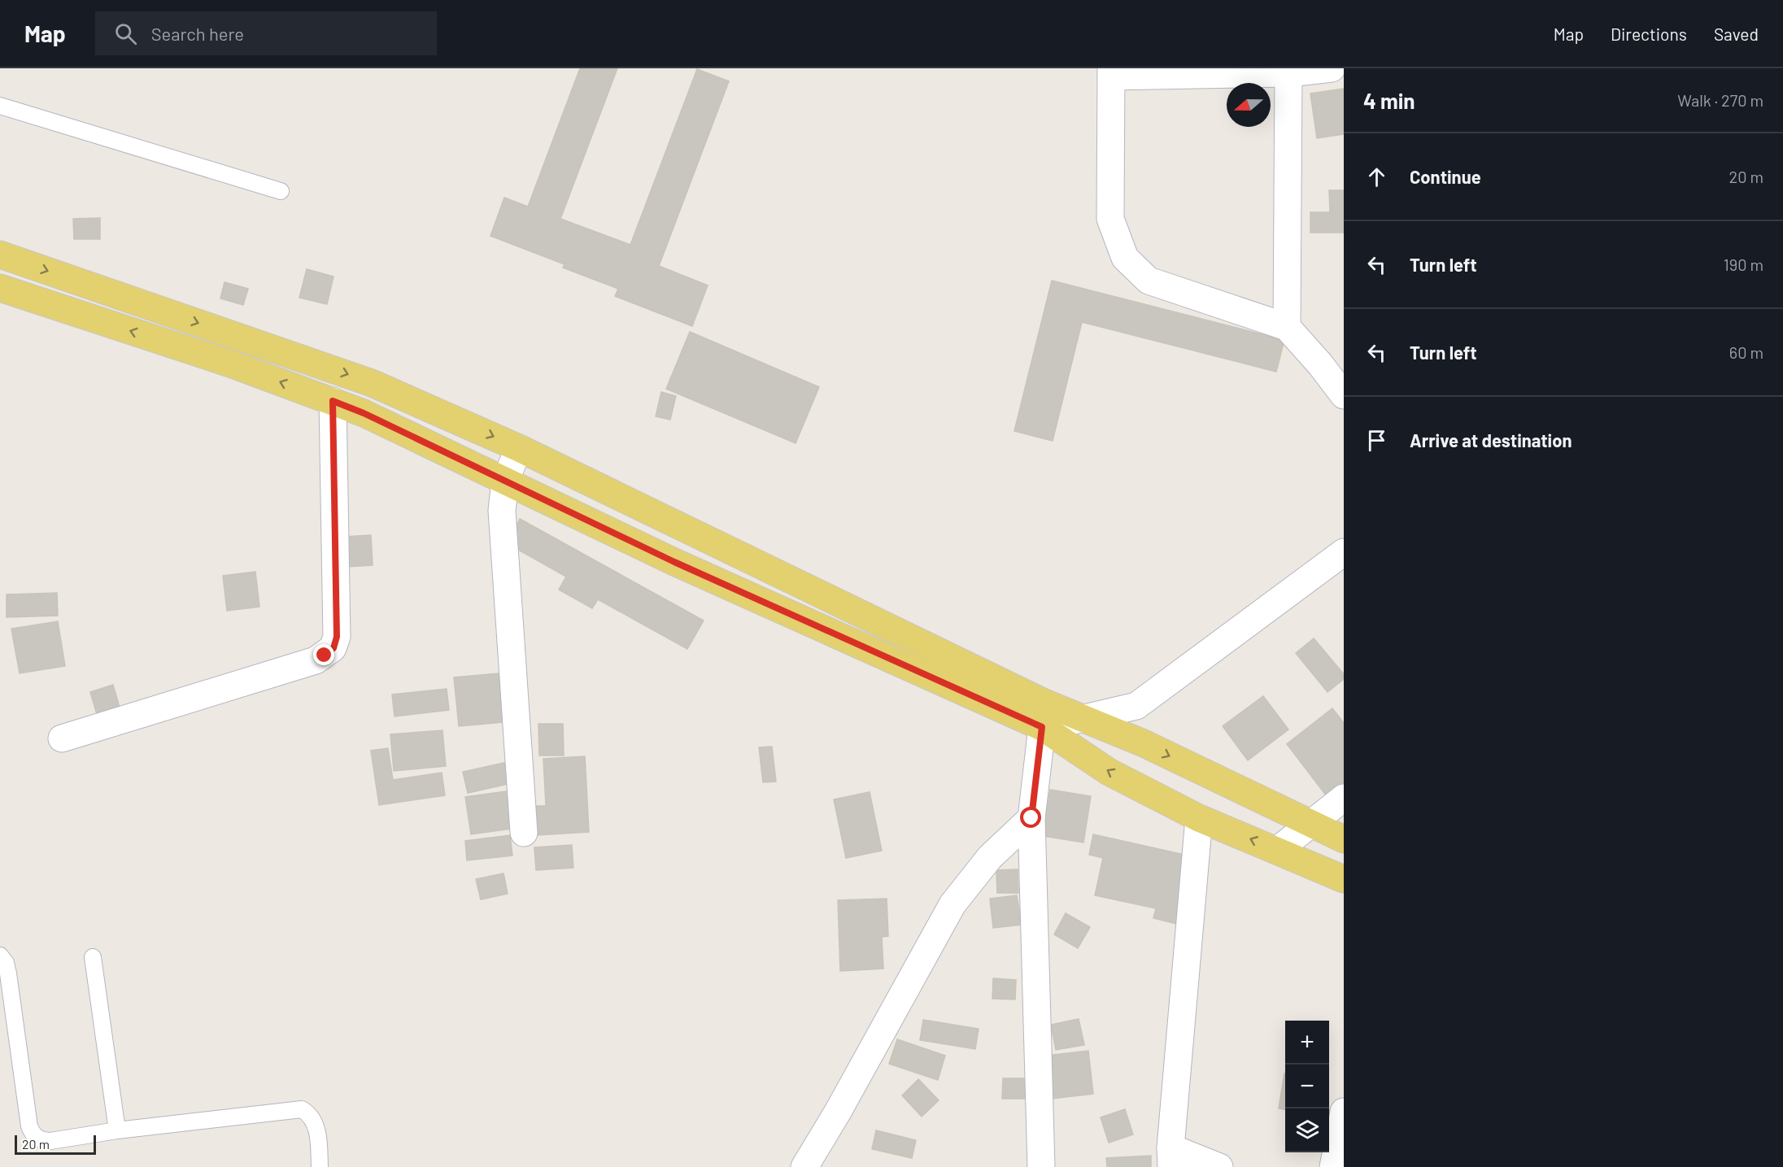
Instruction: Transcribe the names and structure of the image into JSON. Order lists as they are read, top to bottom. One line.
{"scale_bar":"20 m","north":"left","page":{"header":"Map","search":"Search here","nav":["Map","Directions","Saved"],"heading":["4 min","Walk · 270 m"],"list":[["Continue","20 m"],["Turn left","190 m"],["Turn left","60 m"],"Arrive at destination"],"map_buttons":["+","−"],"scale":"20 m"}}
